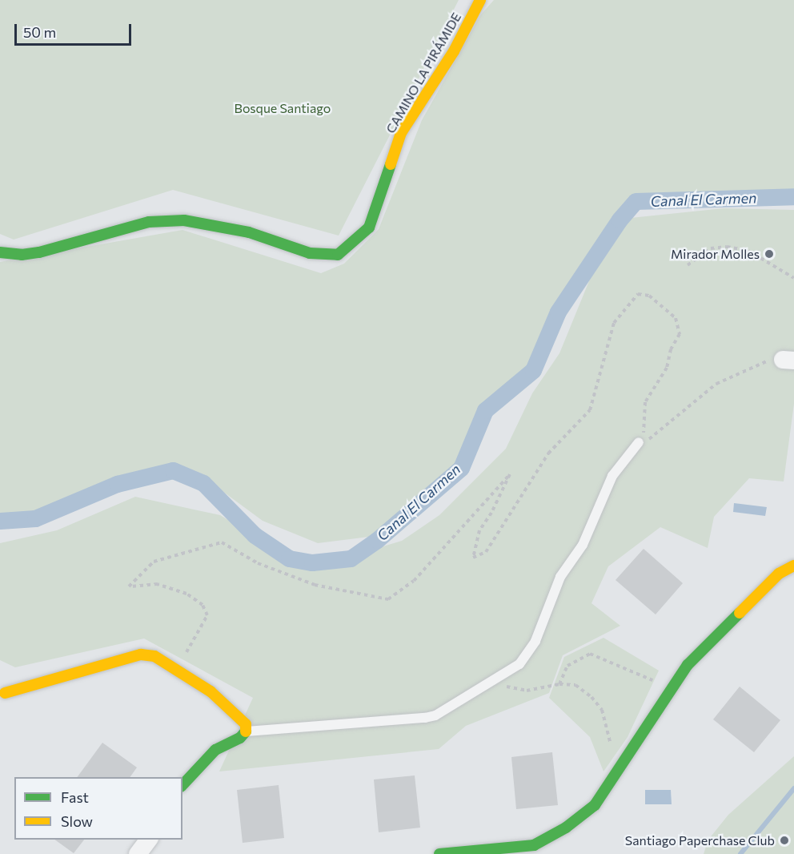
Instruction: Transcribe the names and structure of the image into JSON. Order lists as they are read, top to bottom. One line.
{"streets":{"street":["CAMINO LA PIRÁMIDE"]},"water":["Canal El Carmen"],"parks":["Bosque Santiago"],"places":["Mirador Molles","Santiago Paperchase Club"],"legend":["Fast","Slow"],"scale_bar":"50 m"}
